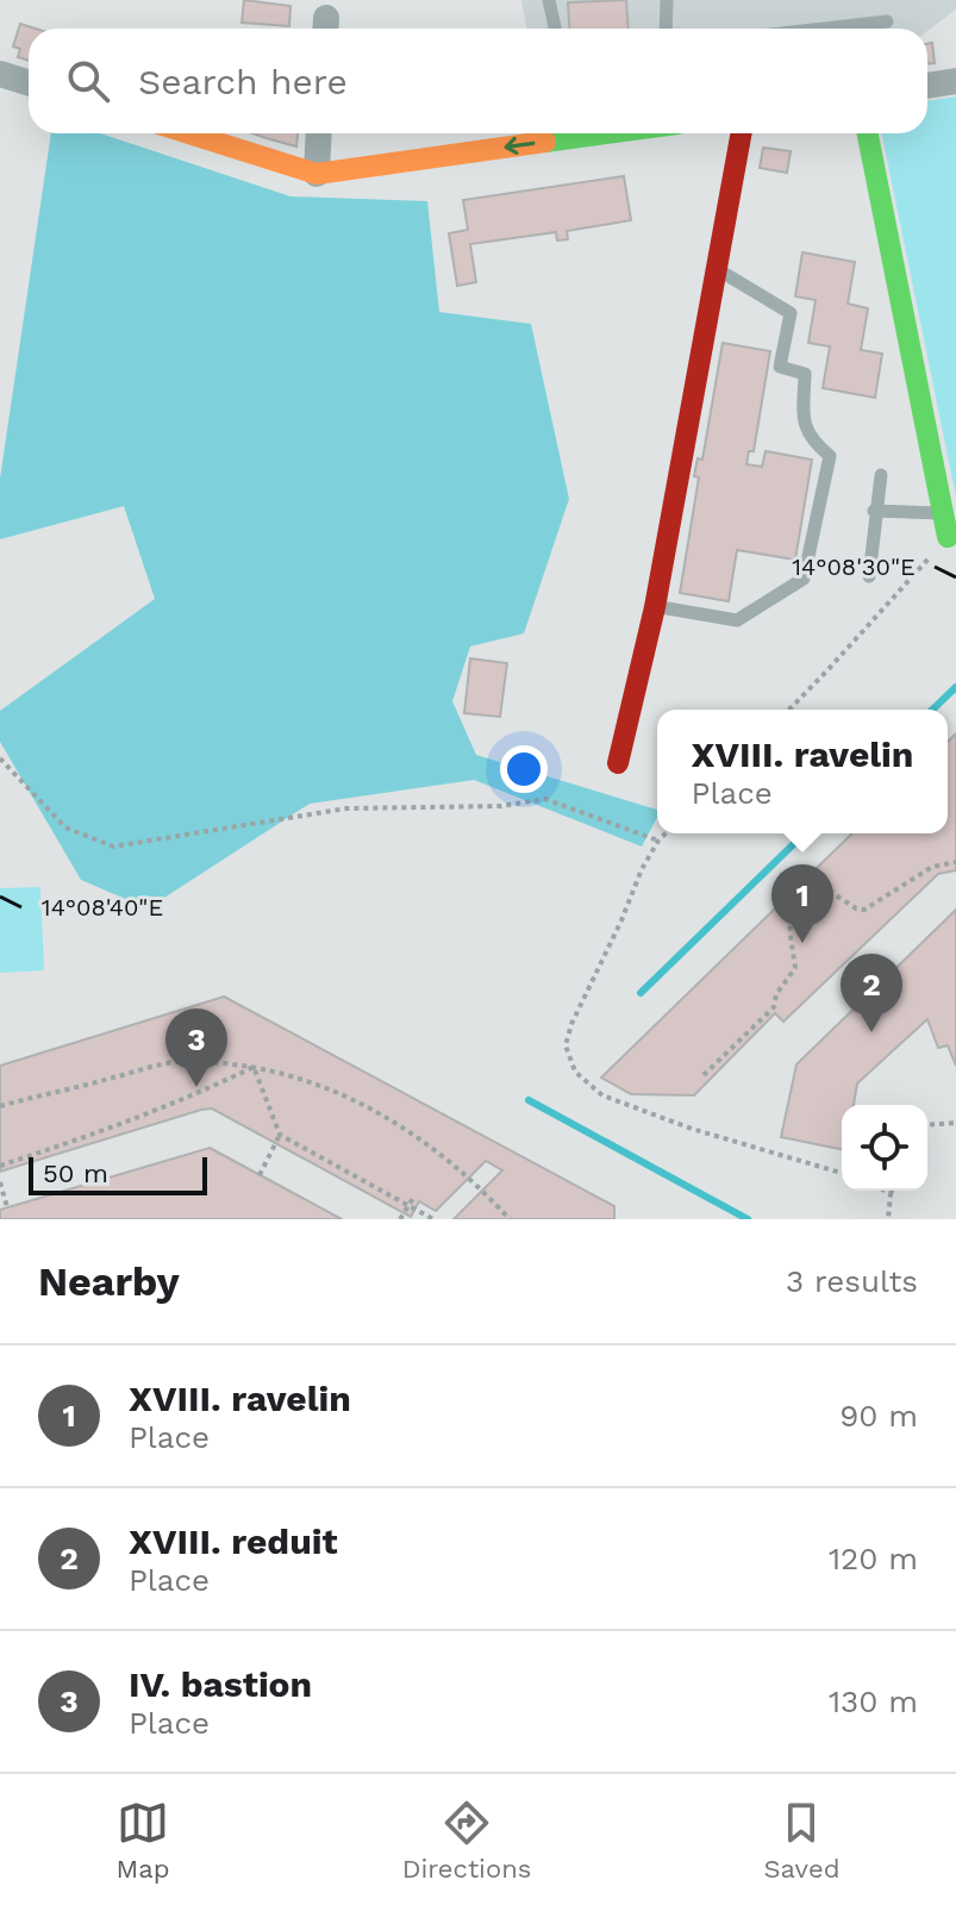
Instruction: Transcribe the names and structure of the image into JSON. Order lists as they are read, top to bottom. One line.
{"scale_bar":"50 m","page":{"search":"Search here","popup":["XVIII. ravelin","Place"],"pins":["1","2","3"],"scale":"50 m","heading":["Nearby","3 results"],"list":[{"mark":"1","name":"XVIII. ravelin","note":"Place","value":"90 m"},{"mark":"2","name":"XVIII. reduit","note":"Place","value":"120 m"},{"mark":"3","name":"IV. bastion","note":"Place","value":"130 m"}],"nav":["Map","Directions","Saved"]},"coordinates":["14°08'30\"E","14°08'40\"E"]}
